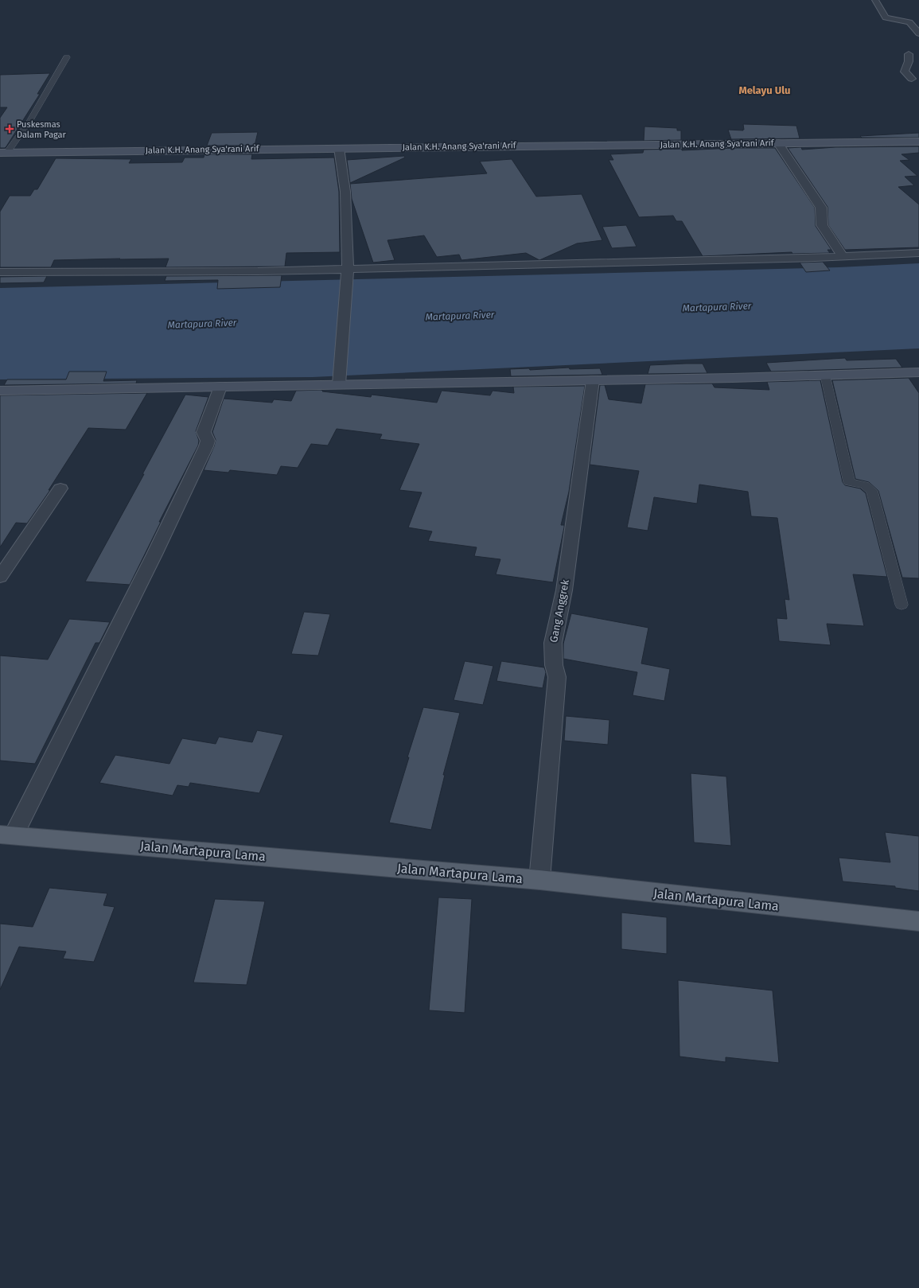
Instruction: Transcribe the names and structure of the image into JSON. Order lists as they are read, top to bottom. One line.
{"streets":{"main road":["Jalan Martapura Lama"],"street":["Jalan K.H. Anang Sya'rani Arif","Gang Anggrek"]},"crossings":[["Gang Anggrek","Jalan Martapura Lama"]],"districts":["Melayu Ulu"],"water":["Martapura River"],"places":{"health":["Puskesmas Dalam Pagar"]}}
